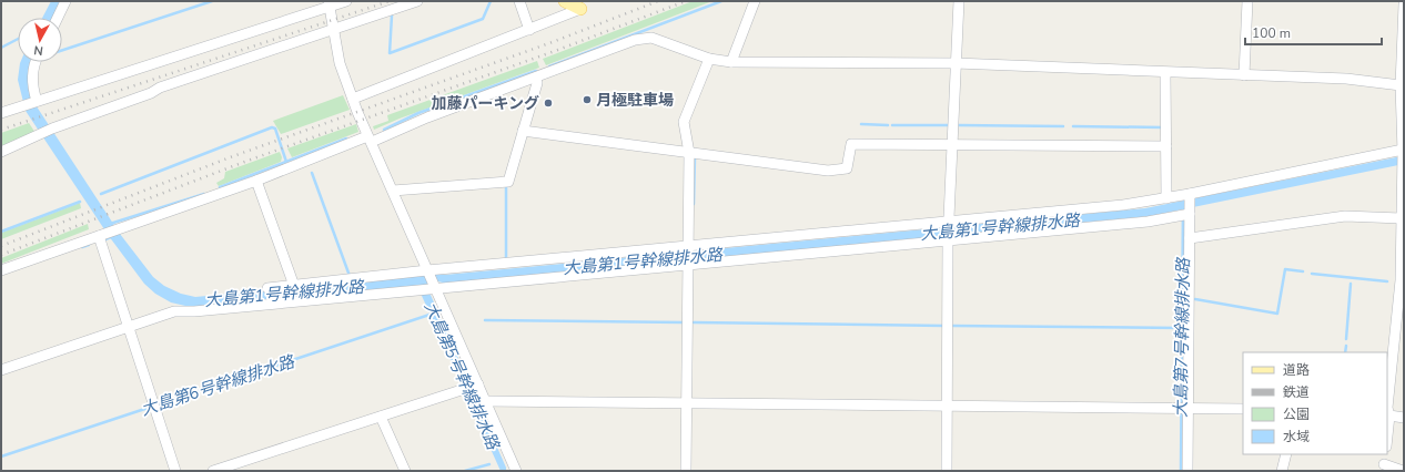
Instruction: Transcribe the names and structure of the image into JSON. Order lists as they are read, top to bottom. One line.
{"water":["大島第1号幹線排水路","大島第7号幹線排水路","大島第5号幹線排水路","大島第6号幹線排水路"],"places":["月極駐車場","加藤パーキング"],"legend":["道路","鉄道","公園","水域"],"scale_bar":"100 m","north":"bottom"}
